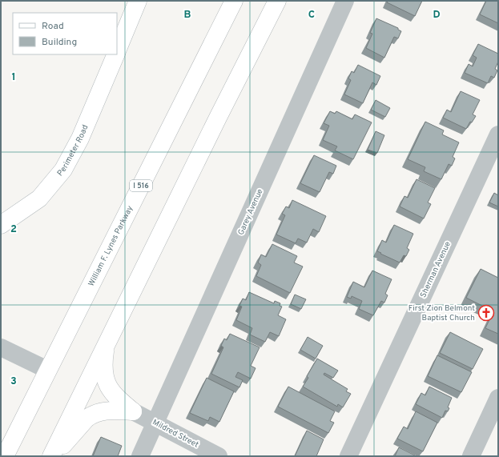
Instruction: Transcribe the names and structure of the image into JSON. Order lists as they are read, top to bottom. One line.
{"streets":{"main road":["Perimeter Road","I 516","William F. Lynes Parkway"],"street":["Garey Avenue","Sherman Avenue","Mildred Street"]},"crossings":[["Garey Avenue","Mildred Street"]],"places":{"church":["First Zion Belmont Baptist Church"]},"legend":["Road","Building"],"grid":{"columns":["B","C","D"],"rows":["1","2","3"]}}
